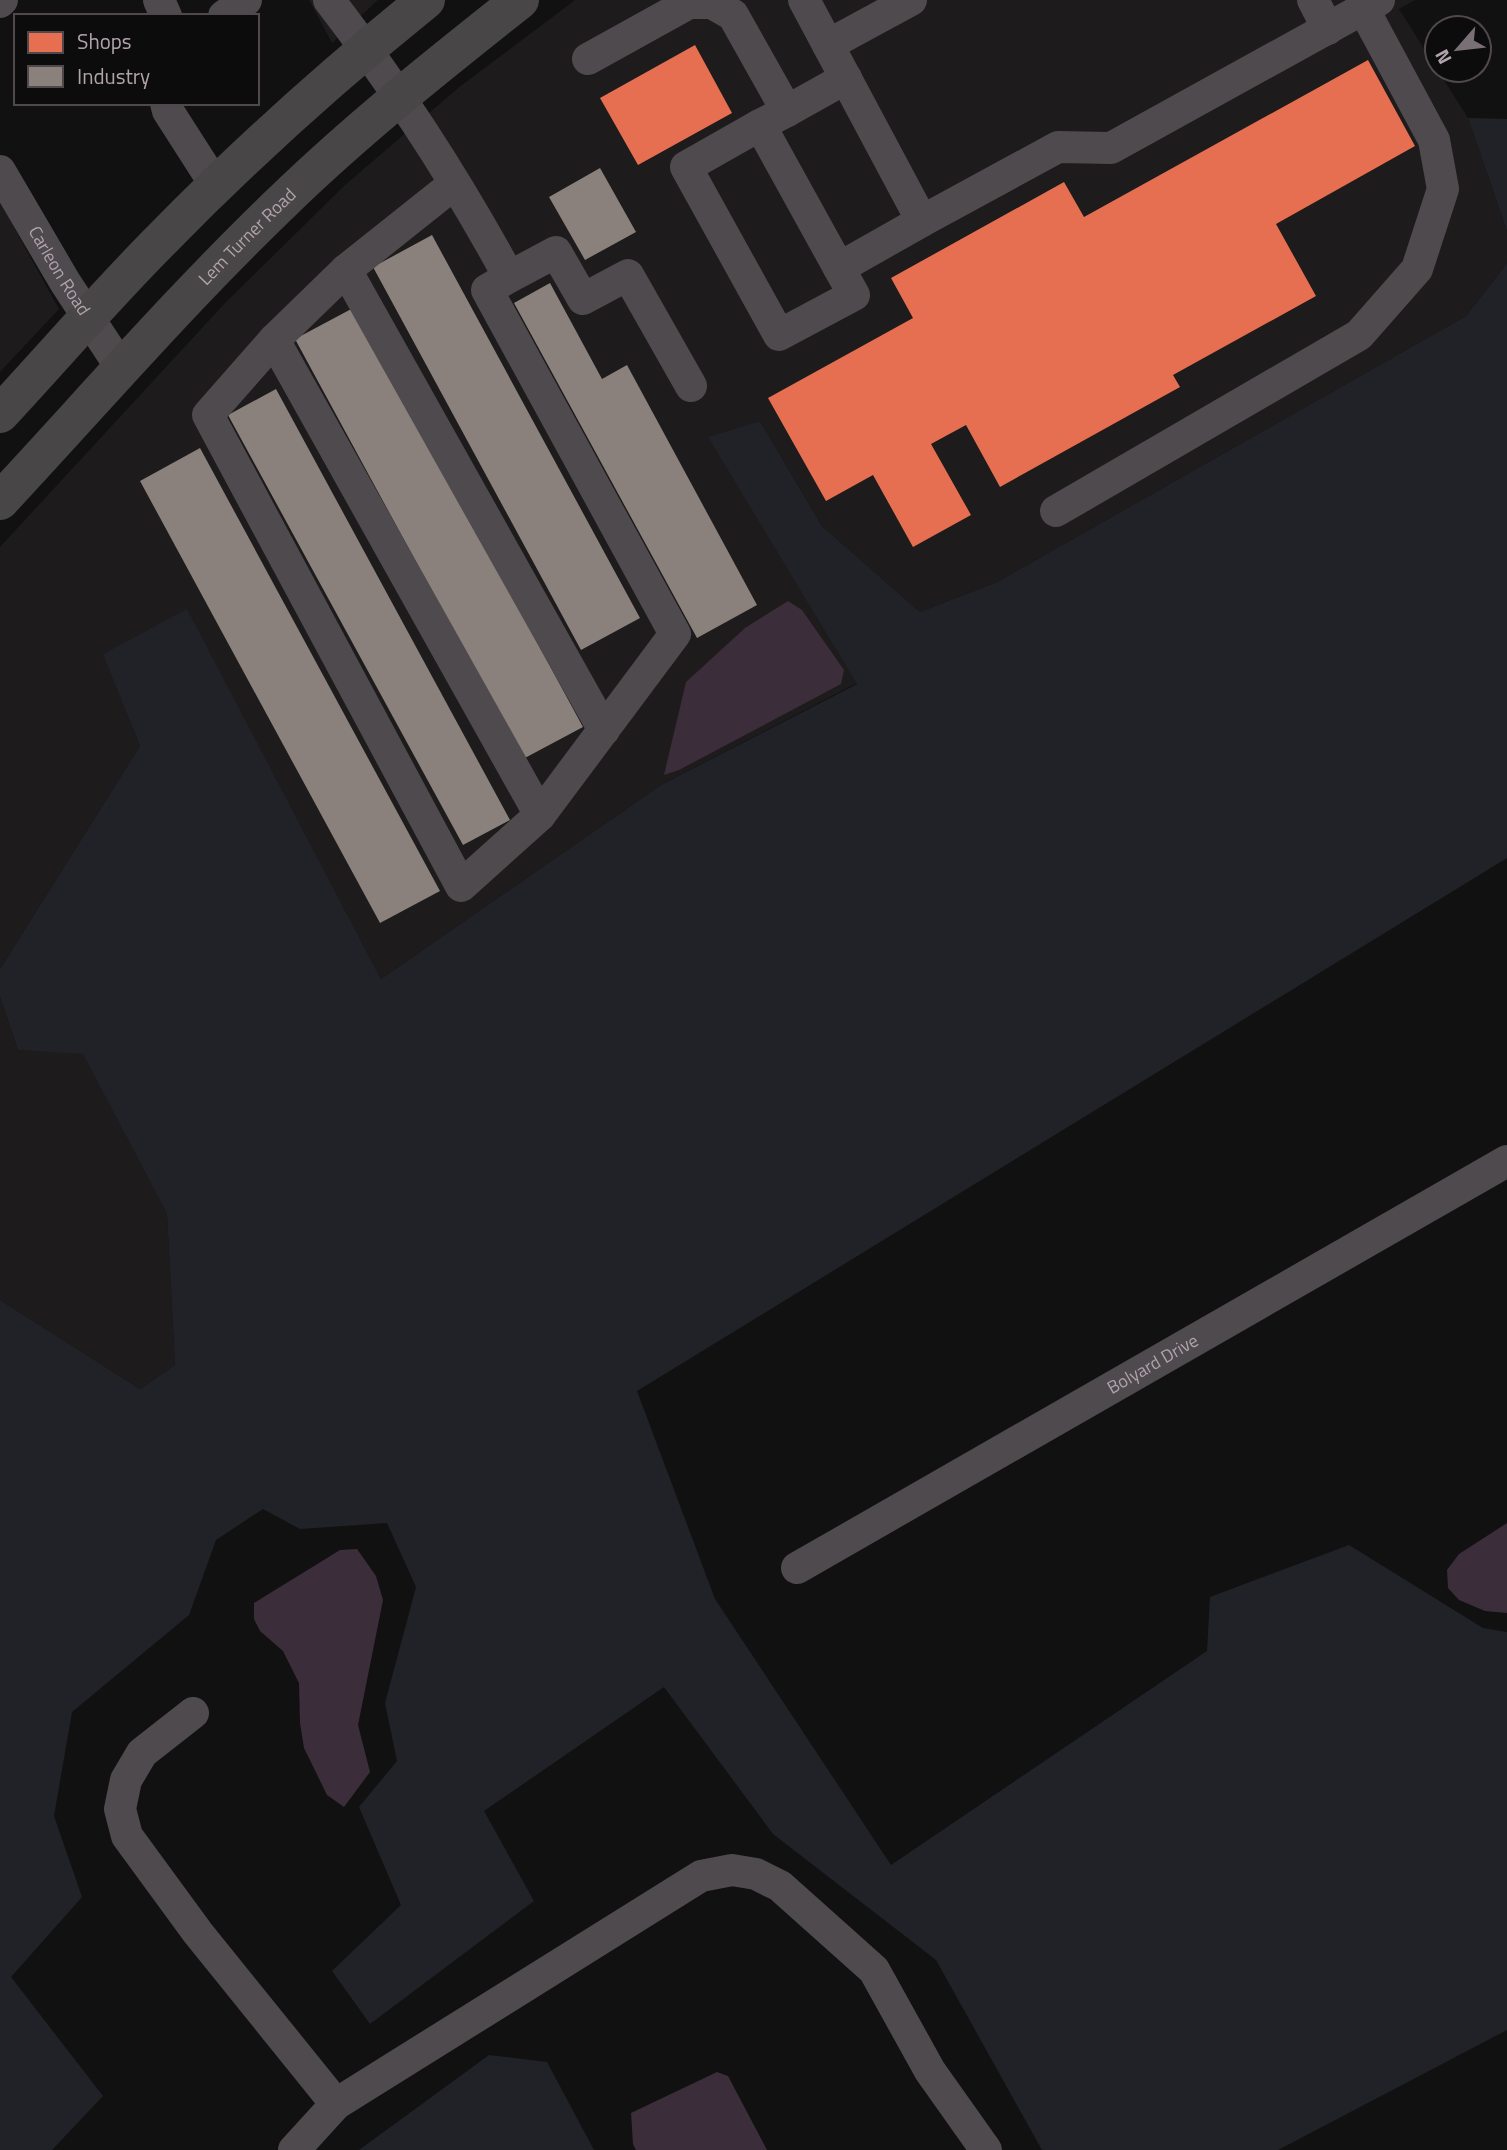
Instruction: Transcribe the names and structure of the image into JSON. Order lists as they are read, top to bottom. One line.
{"streets":{"main road":["Lem Turner Road"],"street":["Carleon Road","Bolyard Drive"]},"crossings":[["Lem Turner Road","Carleon Road"]],"legend":["Shops","Industry"],"north":"bottom left"}
